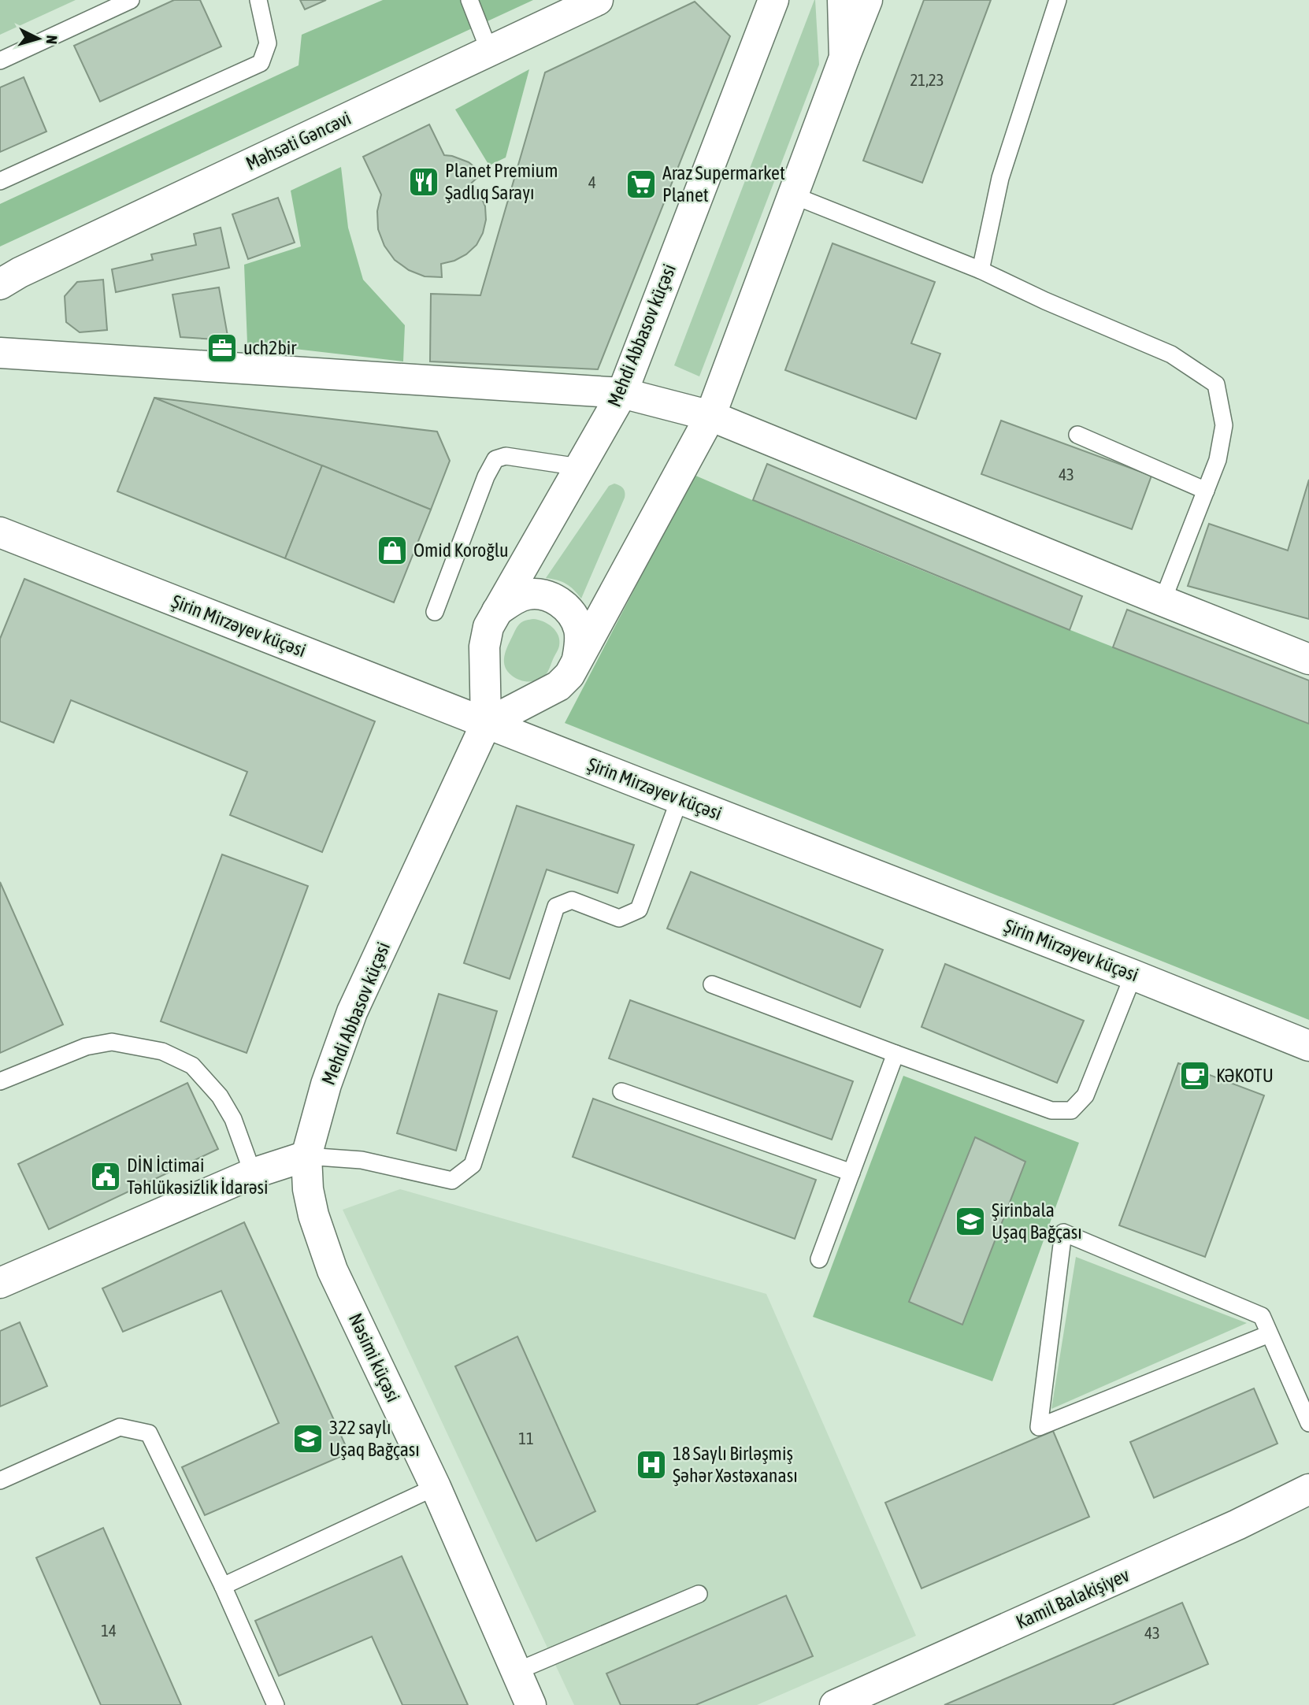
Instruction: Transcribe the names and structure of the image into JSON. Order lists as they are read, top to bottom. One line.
{"streets":{"street":["Məhsəti Gəncəvi","Mehdi Abbasov küçəsi","Şirin Mirzəyev küçəsi","Nəsimi küçəsi","Kamil Balakişiyev"]},"crossings":[["Mehdi Abbasov küçəsi","Şirin Mirzəyev küçəsi"],["Mehdi Abbasov küçəsi","Nəsimi küçəsi"]],"places":{"restaurant":["Planet Premium Şadlıq Sarayı"],"supermarket":["Araz Supermarket Planet"],"office":["uch2bir"],"shop":["Omid Koroğlu"],"cafe":["KƏKOTU"],"public building":["DİN İctimai Təhlükəsizlik İdarəsi"],"school or university":["Şirinbala Uşaq Bağçası","322 saylı Uşaq Bağçası"],"hospital":["18 Saylı Birləşmiş Şəhər Xəstəxanası"]},"house_numbers":["21,23","4","43","11","14","43"],"north":"right"}
